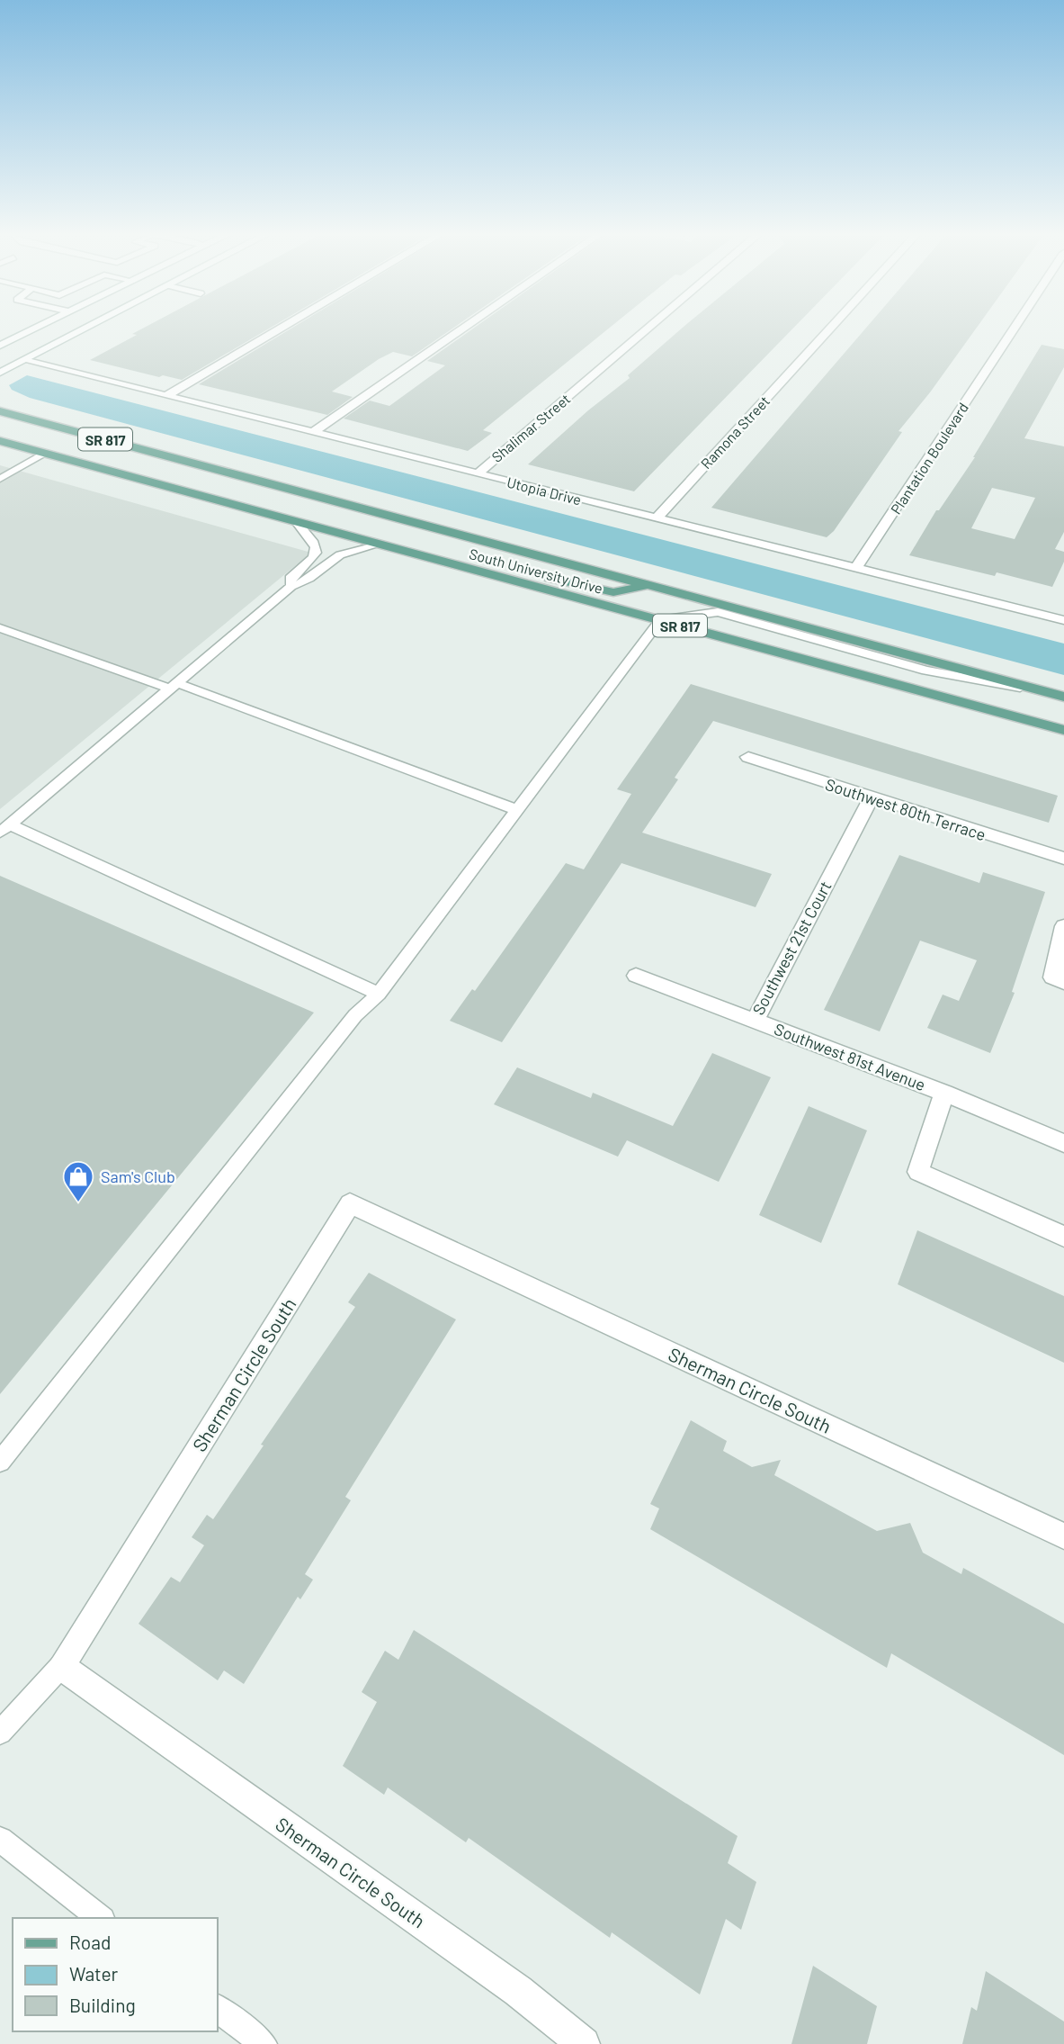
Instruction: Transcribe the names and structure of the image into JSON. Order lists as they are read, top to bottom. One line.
{"streets":{"main road":["SR 817","South University Drive"],"street":["Shalimar Street","Ramona Street","Plantation Boulevard","Utopia Drive","Southwest 80th Terrace","Southwest 21st Court","Southwest 81st Avenue","Sherman Circle South"]},"crossings":[["Shalimar Street","Utopia Drive"],["Ramona Street","Utopia Drive"],["Plantation Boulevard","Utopia Drive"],["Southwest 80th Terrace","Southwest 21st Court"],["Southwest 21st Court","Southwest 81st Avenue"]],"places":{"shop":["Sam's Club"]},"legend":["Road","Water","Building"]}
